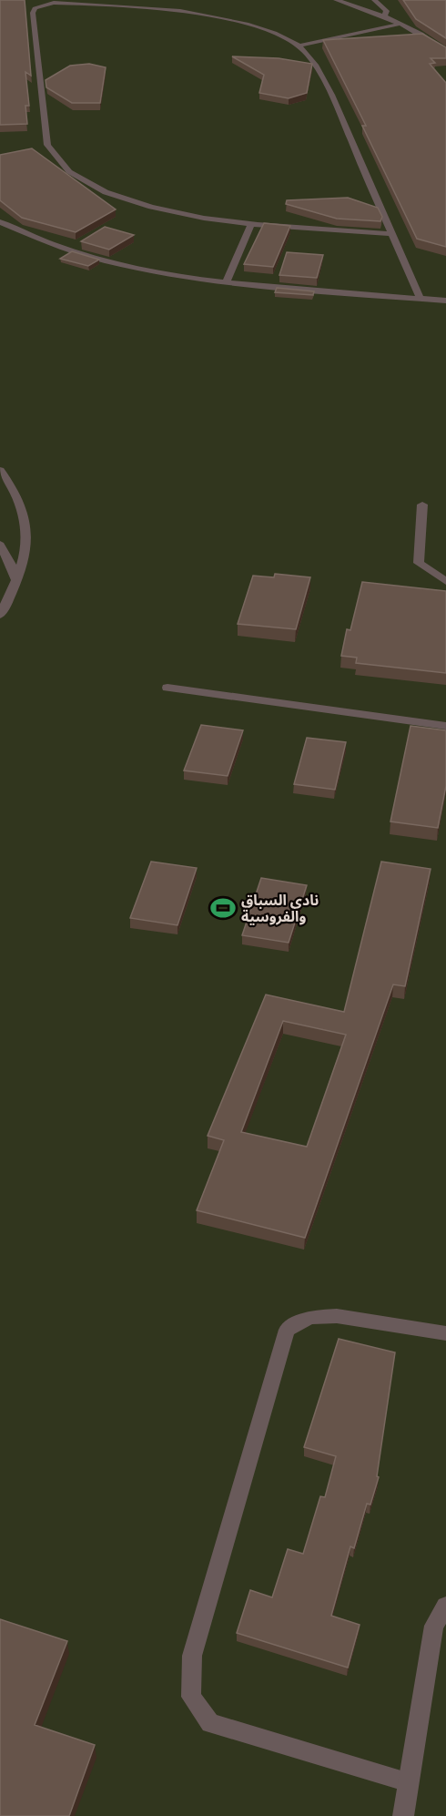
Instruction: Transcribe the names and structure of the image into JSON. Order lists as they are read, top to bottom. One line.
{"places":{"sports":["نادي السباق والفروسية"]}}
